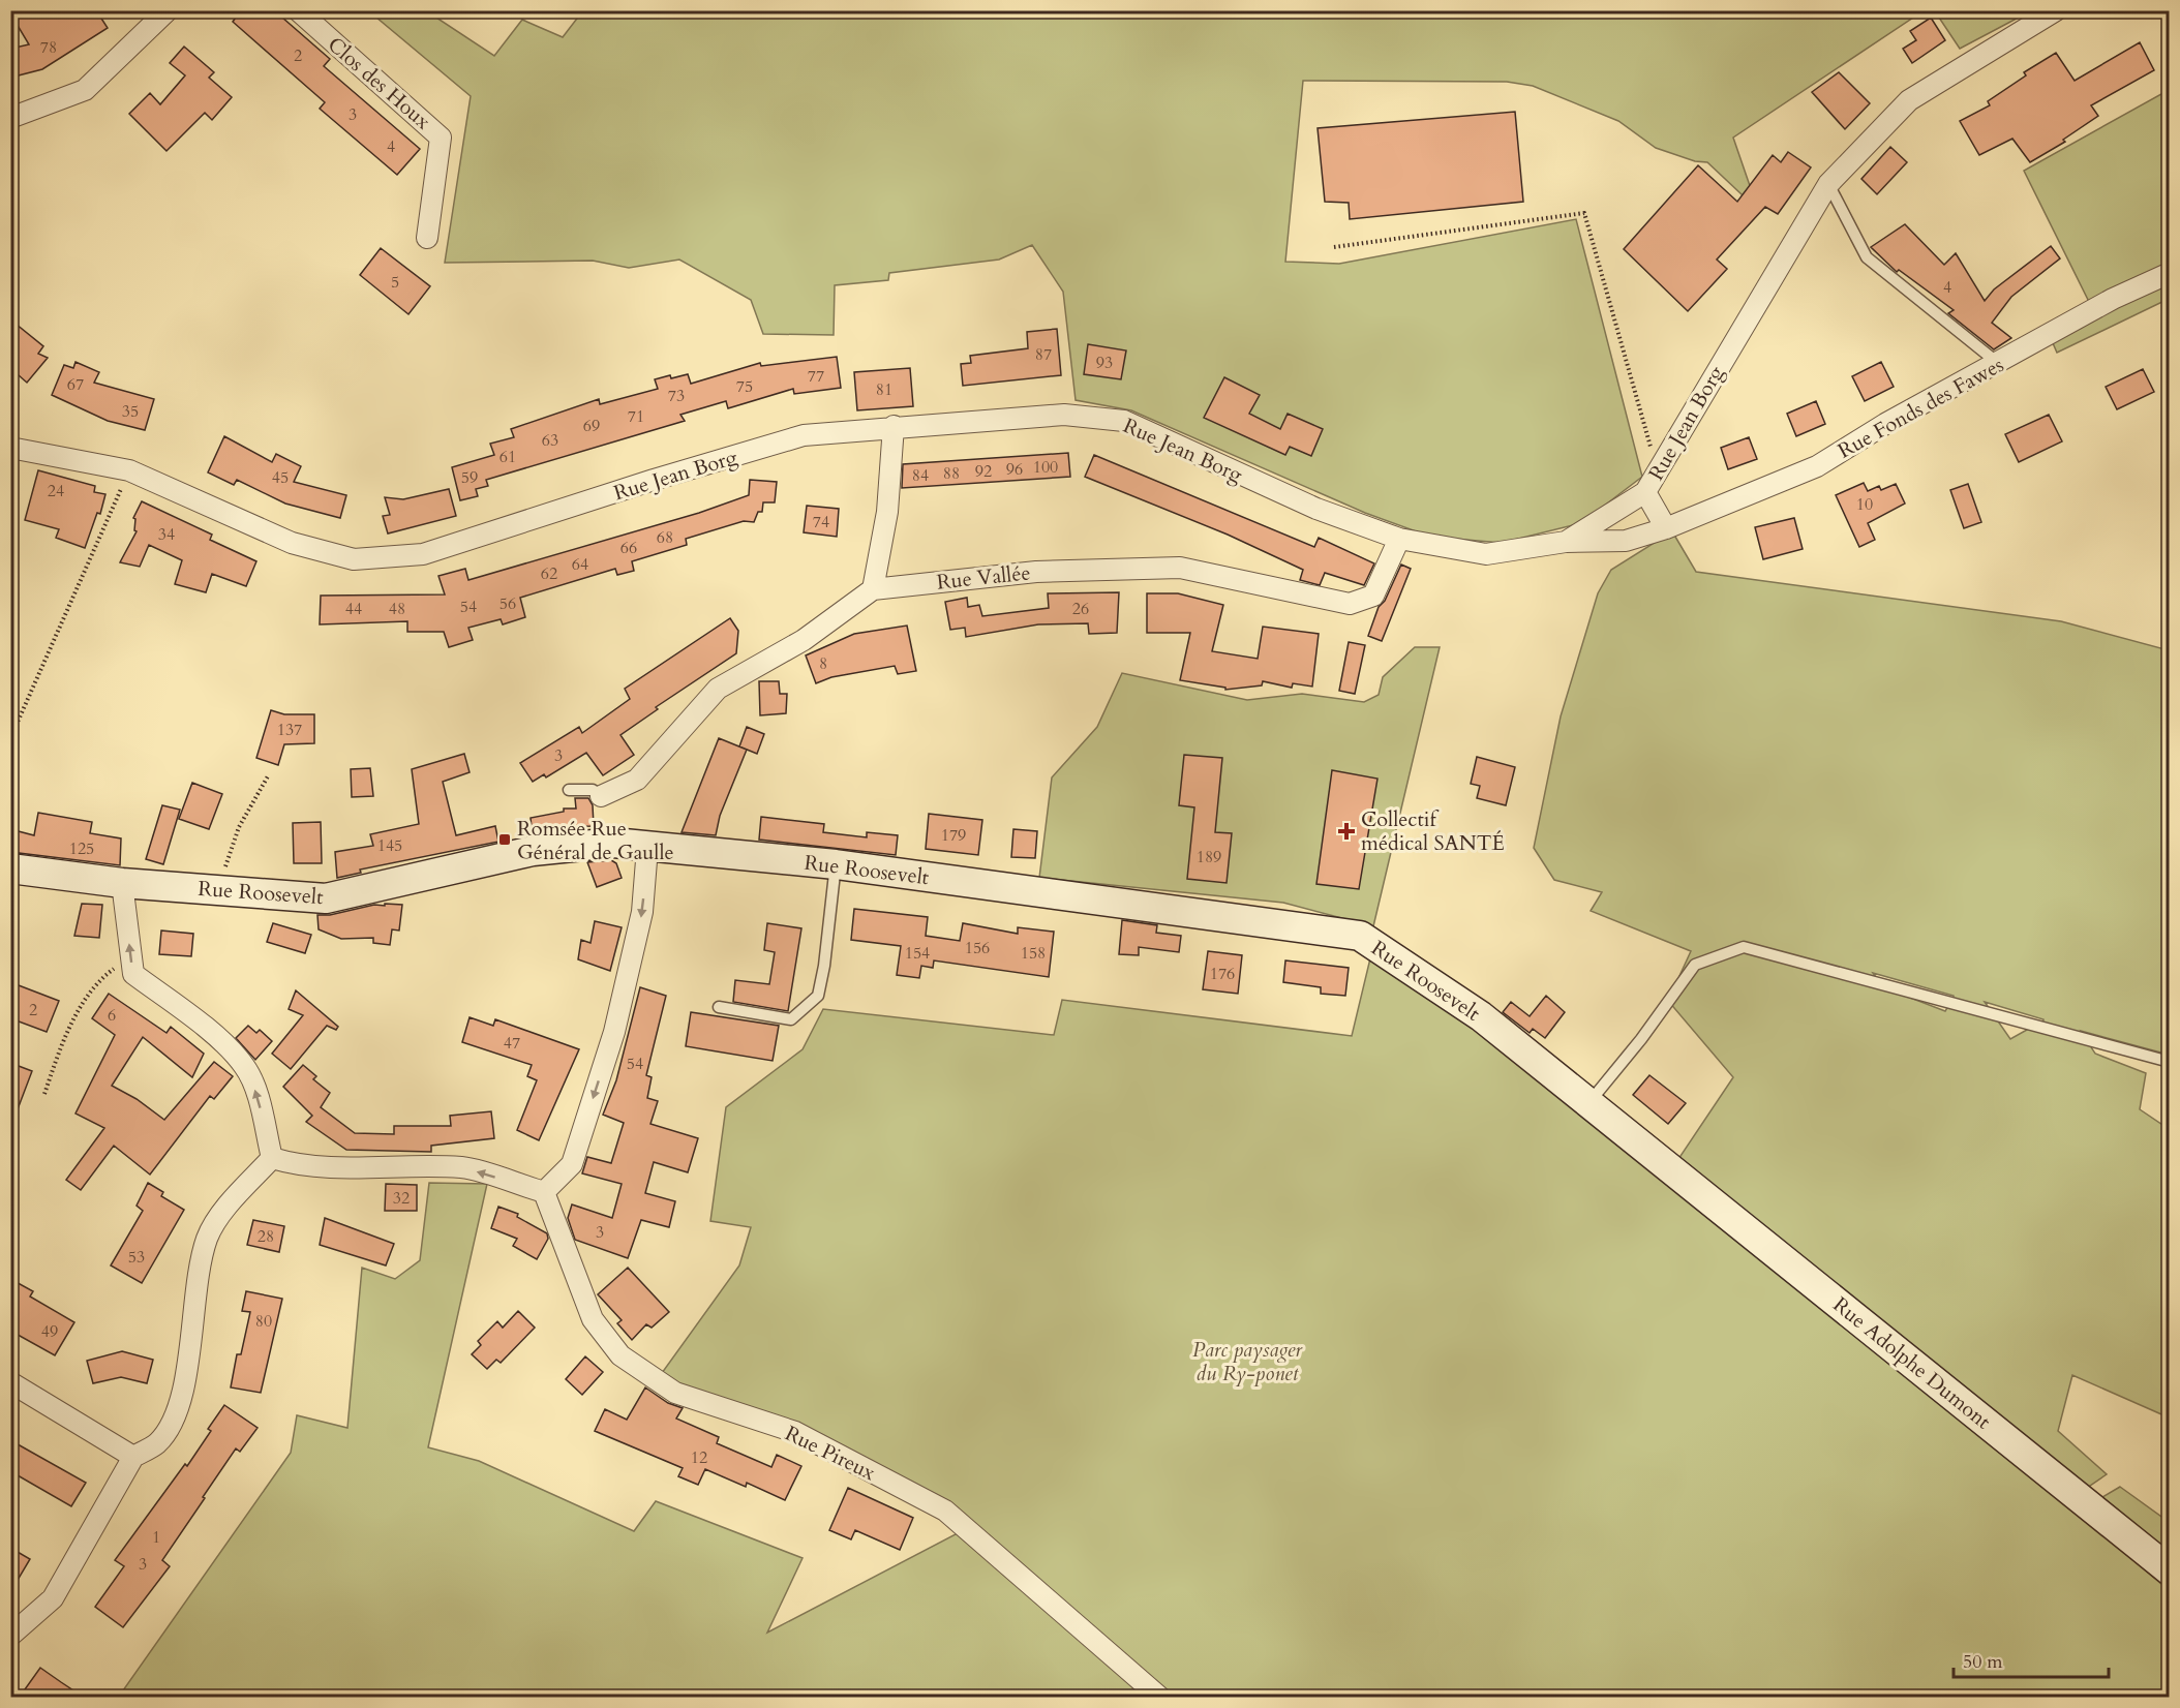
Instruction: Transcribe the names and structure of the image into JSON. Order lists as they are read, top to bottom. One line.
{"streets":{"main road":["Rue Roosevelt","Rue Adolphe Dumont"],"street":["Clos des Houx","Rue Fonds des Fawes","Rue Jean Borg","Rue Vallée","Rue Pireux"]},"crossings":[["Rue Fonds des Fawes","Rue Jean Borg"],["Rue Jean Borg","Rue Vallée"],["Rue Roosevelt","Rue Adolphe Dumont"]],"parks":["Parc paysager du Ry-ponet"],"places":{"health":["Collectif médical SANTÉ"],"transit":["Romsée Rue Général de Gaulle"]},"house_numbers":["78","2","3","4","5","4","87","93","77","67","75","81","73","35","71","69","63","61","100","96","92","88","84","45","59","24","10","74","34","68","66","64","62","56","54","44","48","26","8","137","3","179","145","125","189","156","154","158","176","2","6","47","54","32","3","28","53","80","49","12","1","3"],"scale_bar":"50 m"}
